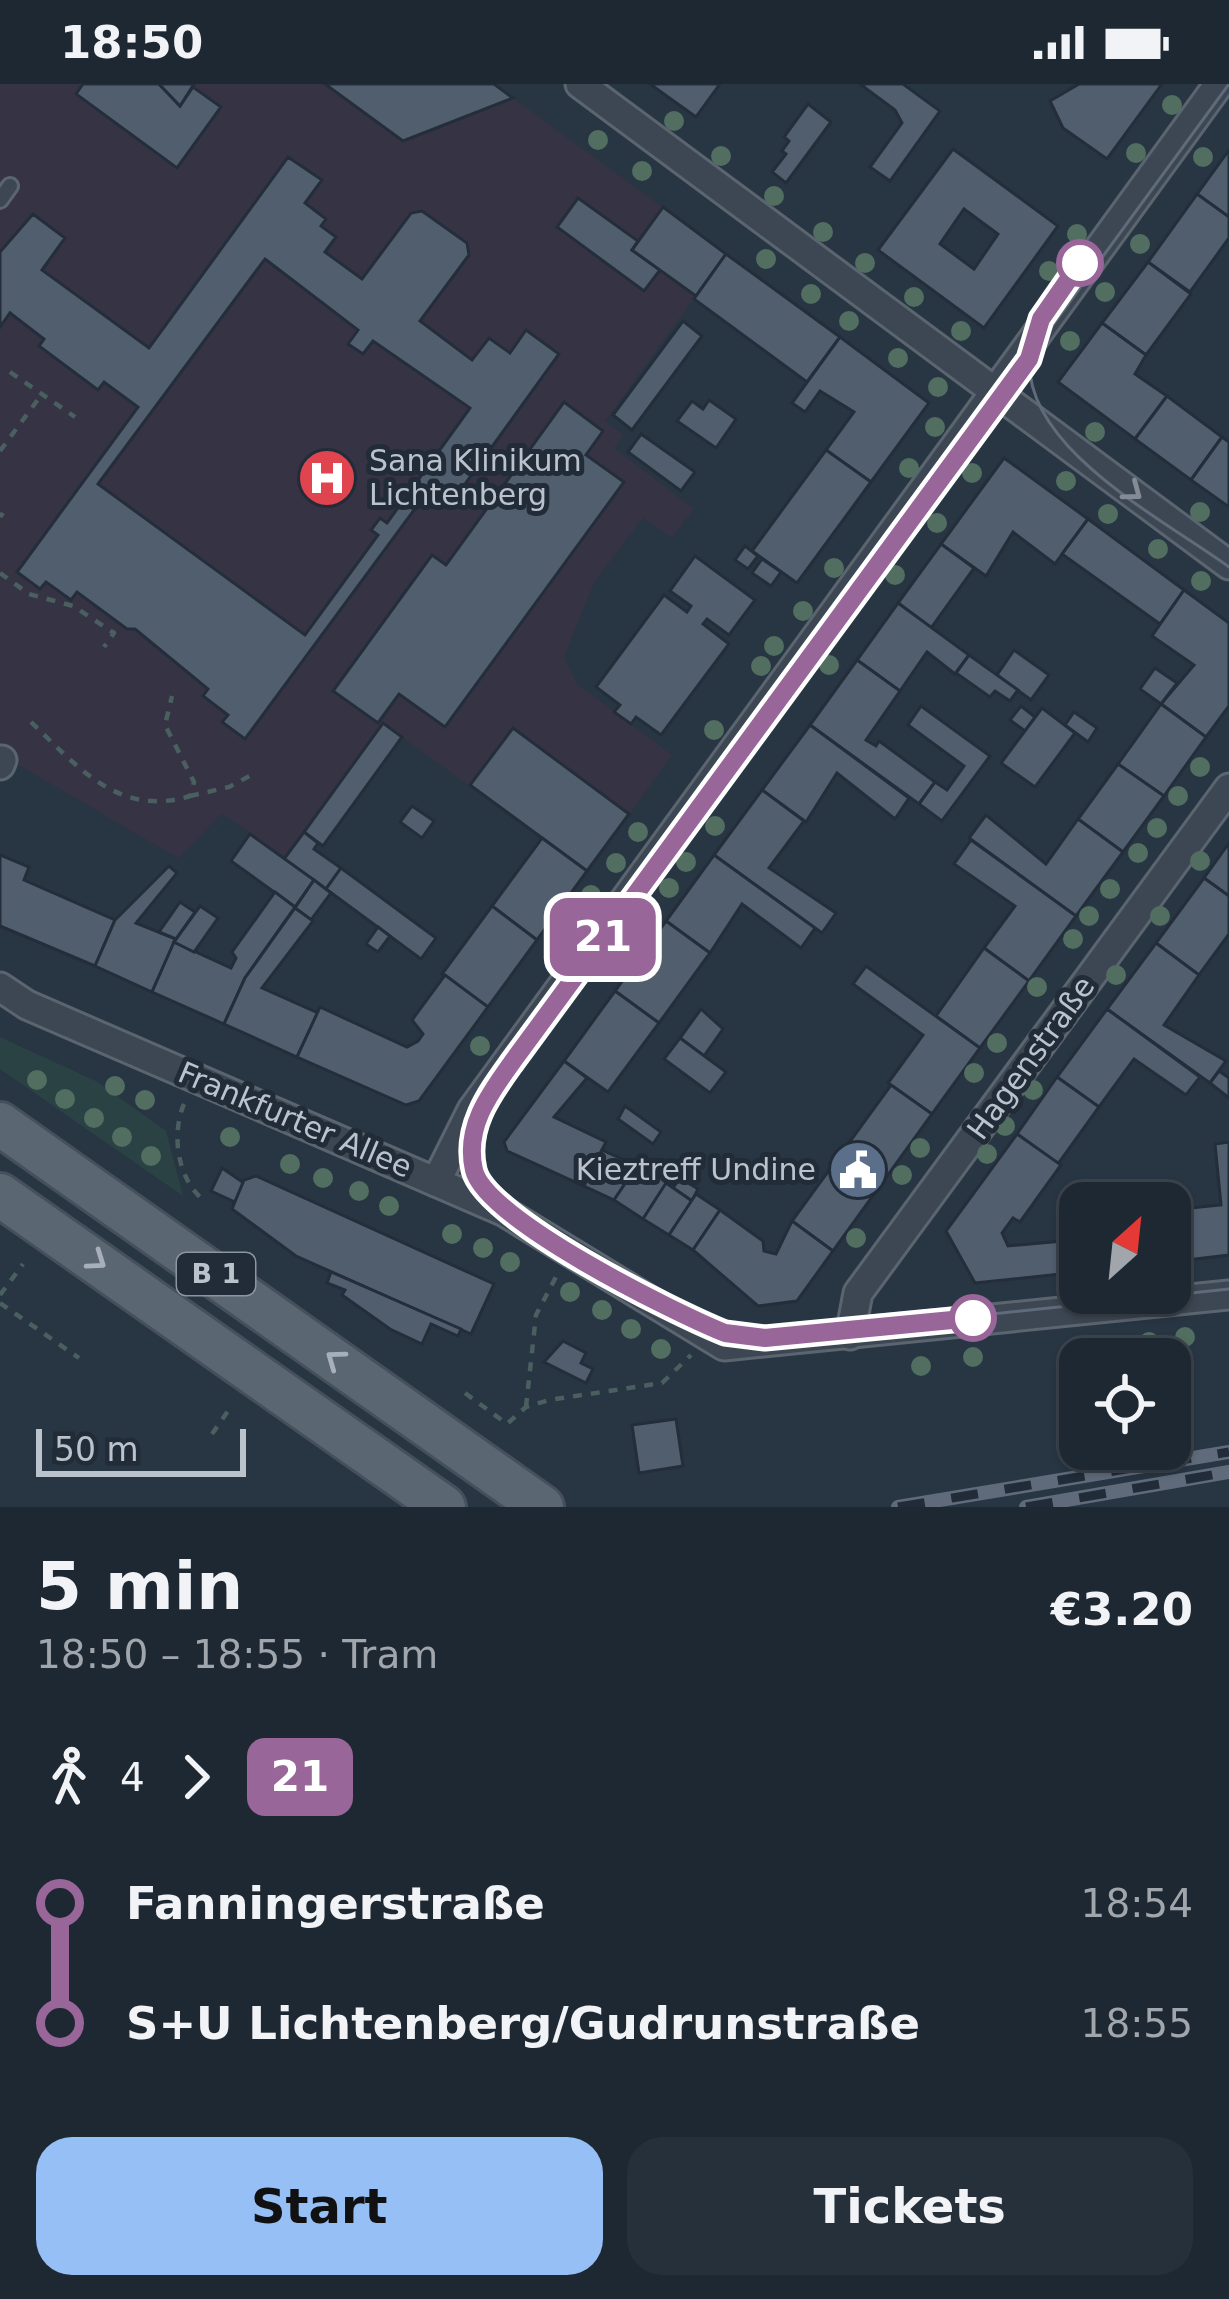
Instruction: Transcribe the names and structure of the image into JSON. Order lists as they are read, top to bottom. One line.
{"streets":{"main road":["B 1"],"street":["Hagenstraße","Frankfurter Allee"]},"crossings":[["Hagenstraße","Frankfurter Allee"]],"places":{"hospital":["Sana Klinikum Lichtenberg"],"public building":["Kieztreff Undine"]},"lines":["tram line 21"],"scale_bar":"50 m","north":"top right","page":{"status":"18:50","on_map":"21","scale":"50 m","heading":["5 min","18:50 – 18:55 · Tram","€3.20"],"legs":["4","21"],"list":[{"name":"Fanningerstraße","value":"18:54"},{"name":"S+U Lichtenberg/Gudrunstraße","value":"18:55"}],"buttons":["Start","Tickets"]}}
